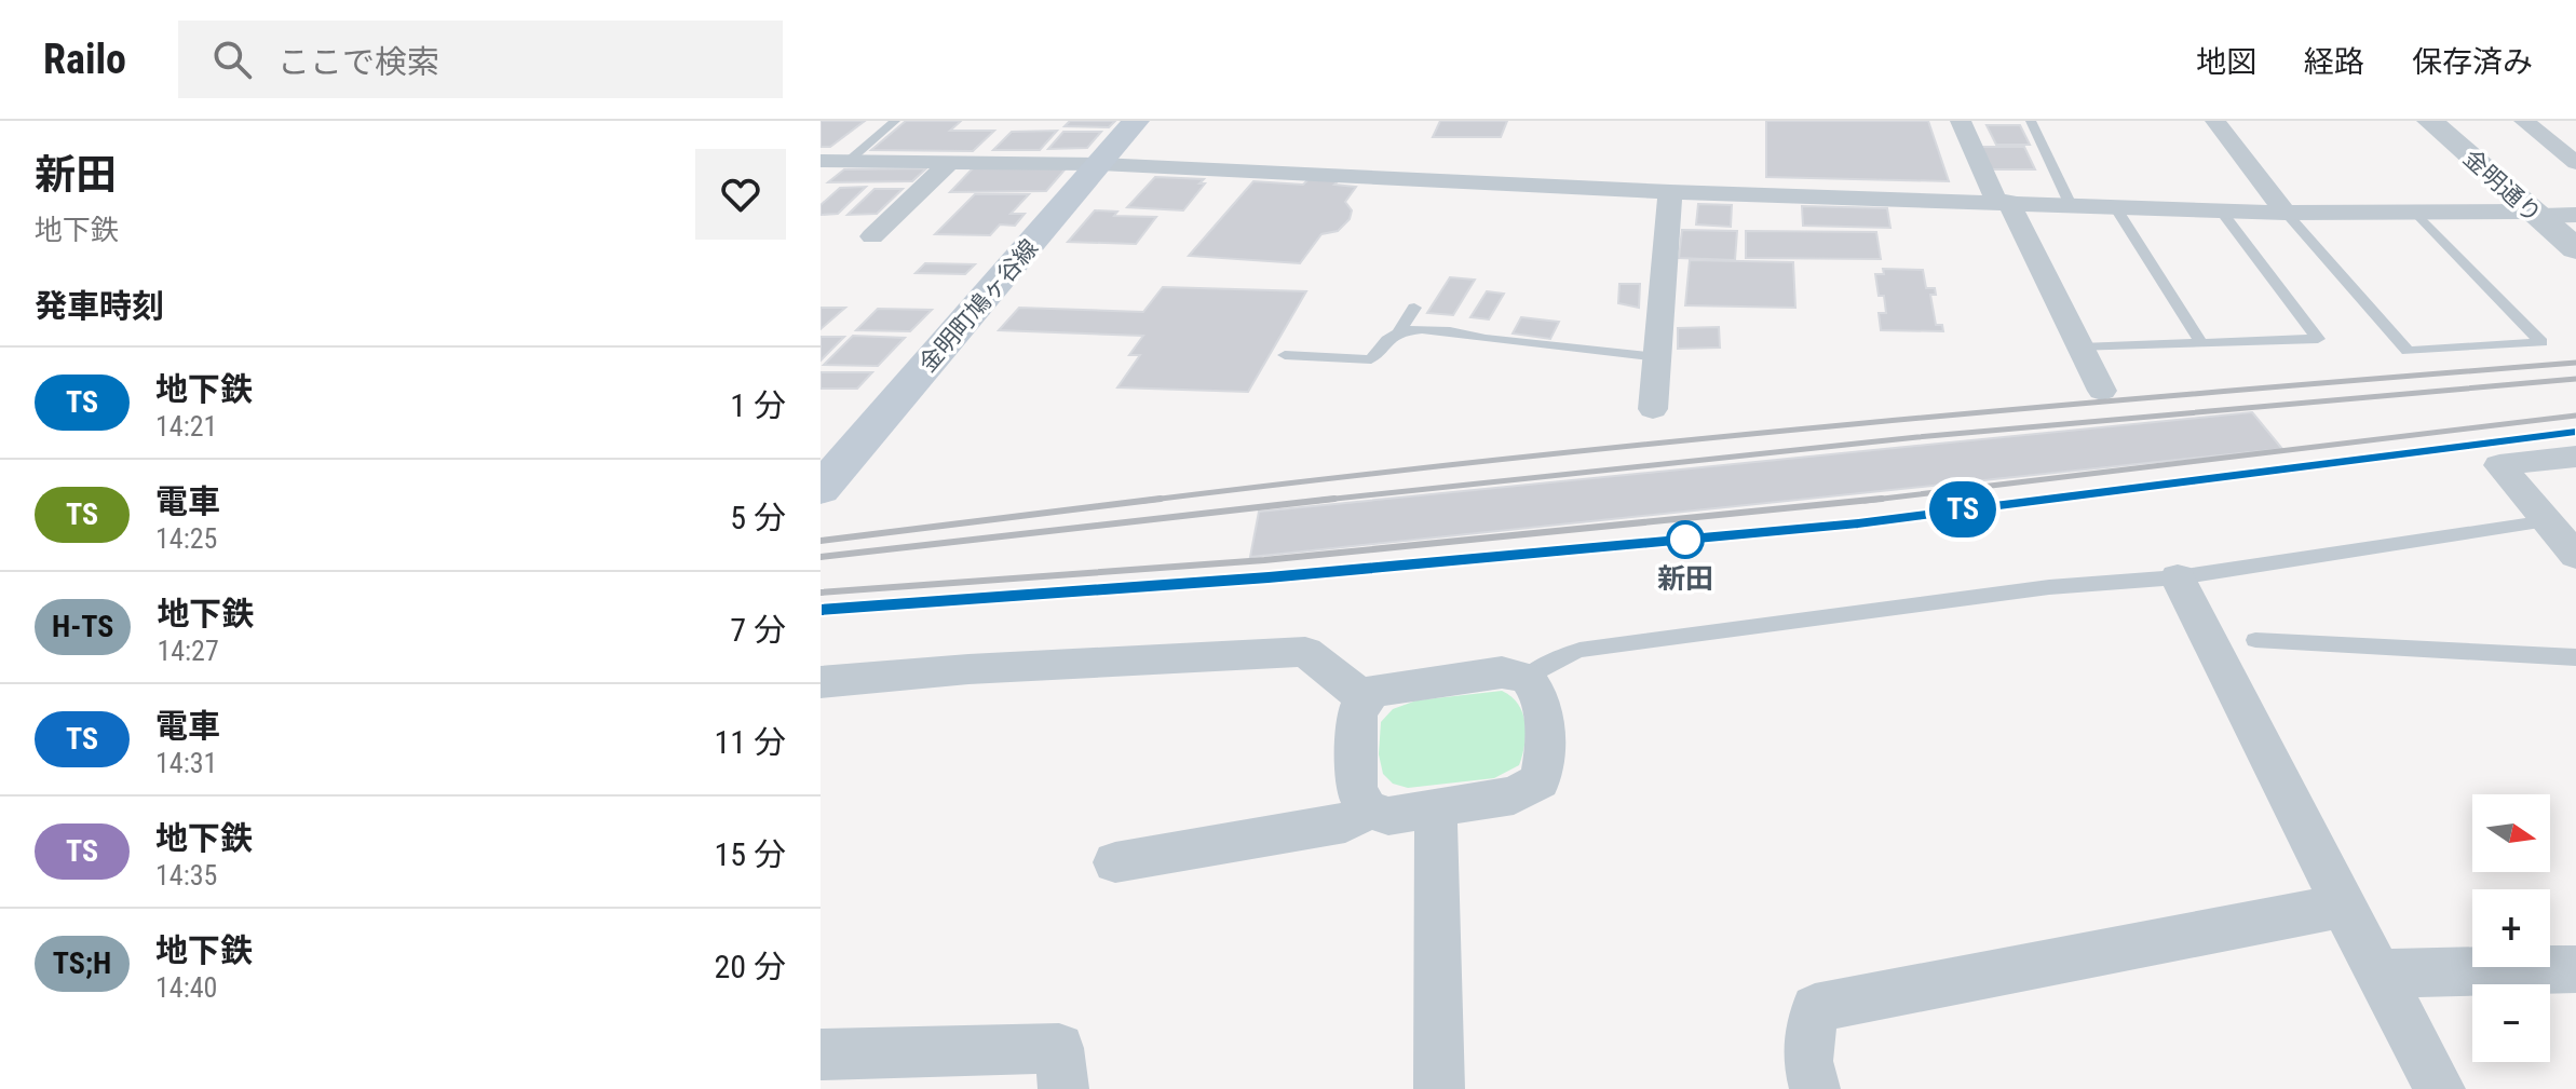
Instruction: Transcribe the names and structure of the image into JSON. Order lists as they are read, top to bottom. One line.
{"streets":{"main road":["金明町鳩ヶ谷線"],"street":["金明通り"]},"places":["新田"],"lines":["metro line TS"],"north":"right","page":{"header":"Railo","search":"ここで検索","nav":["地図","経路","保存済み"],"heading":[["新田","地下鉄"],"発車時刻"],"on_map":"TS","list":[{"mark":"TS","name":"地下鉄","note":"14:21","value":"1 分"},{"mark":"TS","name":"電車","note":"14:25","value":"5 分"},{"mark":"H-TS","name":"地下鉄","note":"14:27","value":"7 分"},{"mark":"TS","name":"電車","note":"14:31","value":"11 分"},{"mark":"TS","name":"地下鉄","note":"14:35","value":"15 分"},{"mark":"TS;H","name":"地下鉄","note":"14:40","value":"20 分"}],"map_buttons":["+","−"]}}
